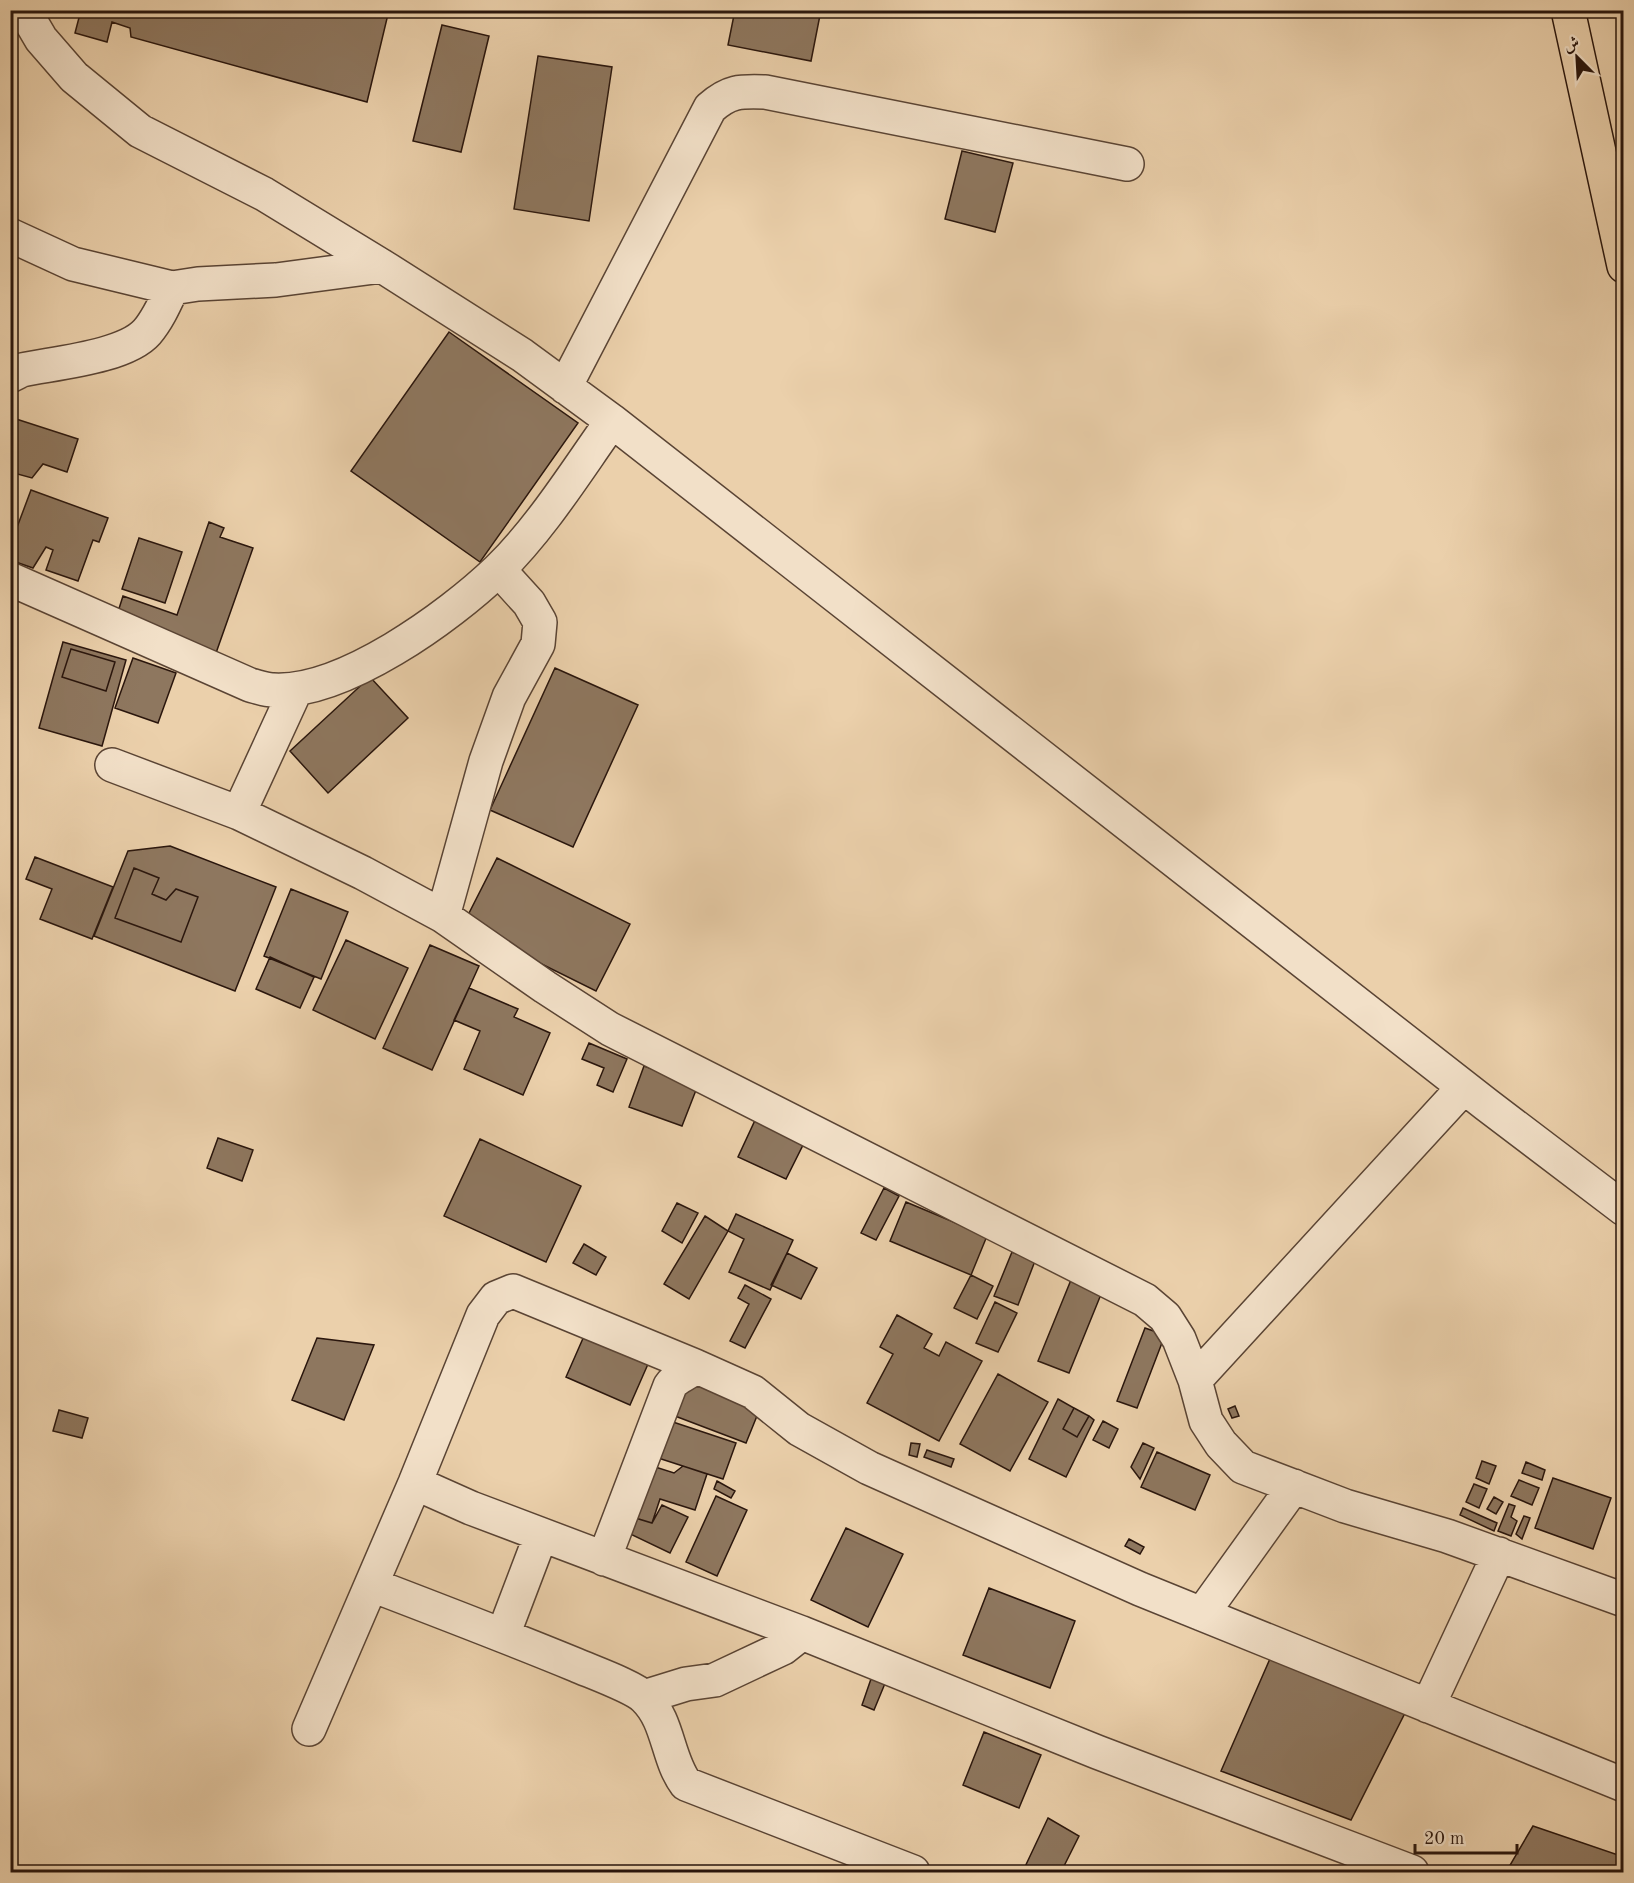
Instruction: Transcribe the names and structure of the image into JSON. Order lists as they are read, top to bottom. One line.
{"scale_bar":"20 m","north":"top left"}
